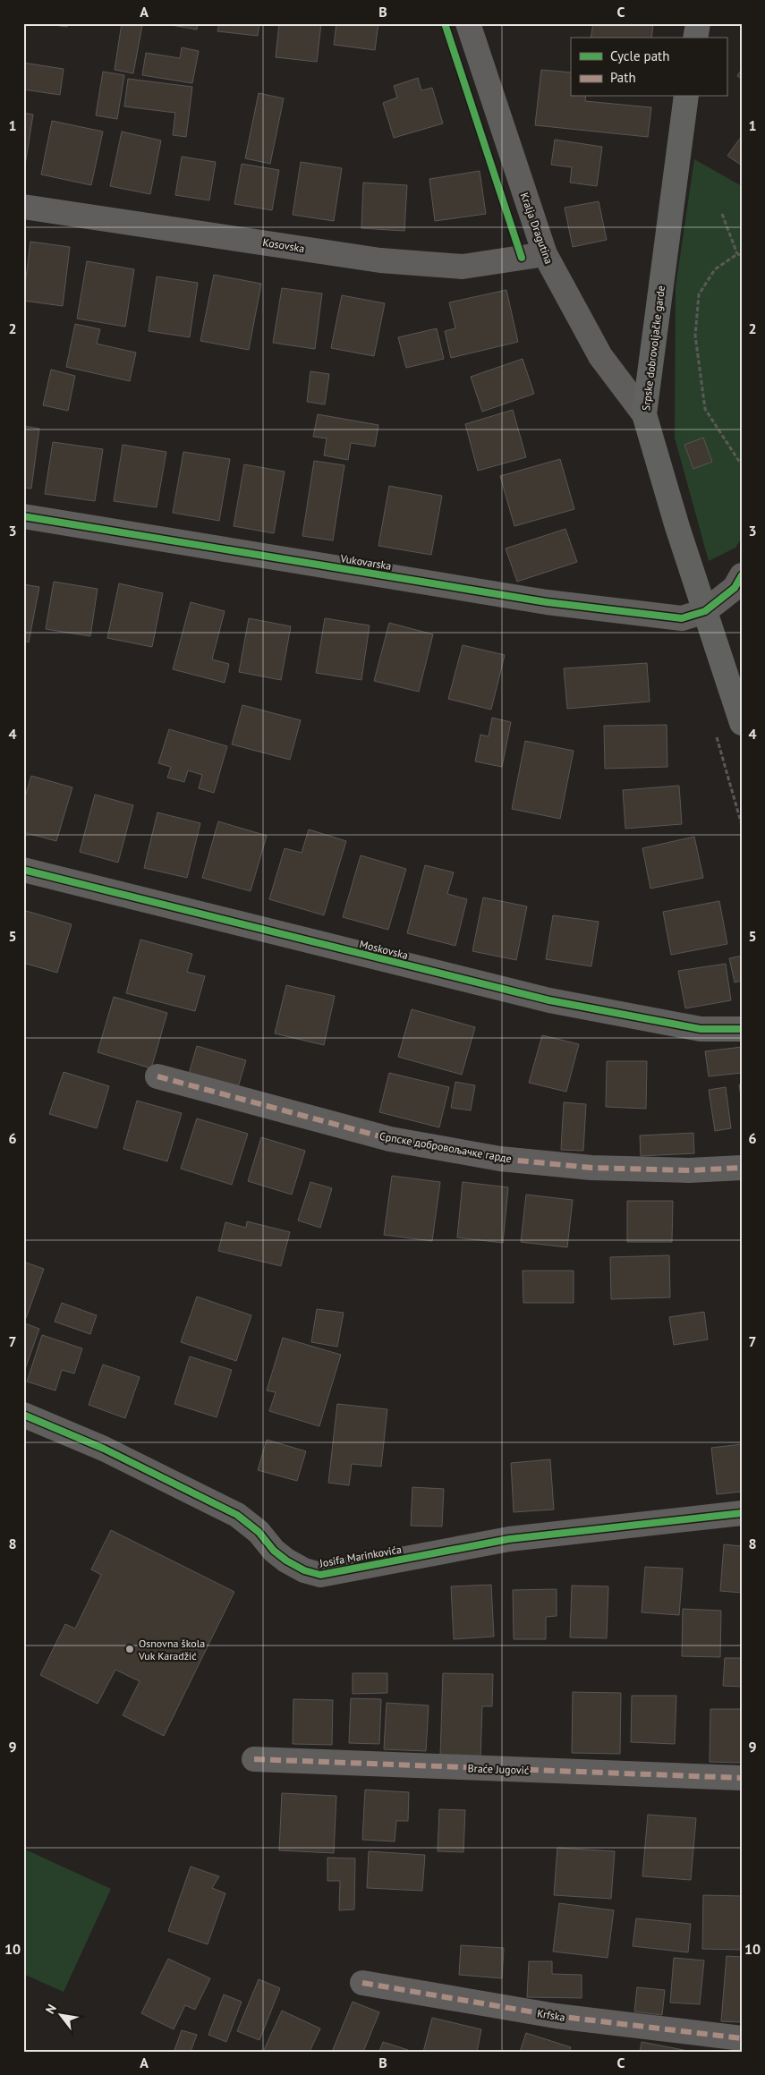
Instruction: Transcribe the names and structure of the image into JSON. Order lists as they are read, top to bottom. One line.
{"streets":{"main road":["Srpske dobrovoljačke garde"],"street":["Kralja Dragutina","Kosovska","Vukovarska","Moskovska","Српске добровољачке гарде","Josifa Marinkovića","Braće Jugović","Krfska"]},"crossings":[["Kralja Dragutina","Kosovska"],["Kralja Dragutina","Srpske dobrovoljačke garde"],["Srpske dobrovoljačke garde","Vukovarska"]],"places":["Osnovna škola Vuk Karadžić"],"legend":["Cycle path","Path"],"north":"top left","grid":{"columns":["A","B","C"],"rows":["1","2","3","4","5","6","7","8","9","10"]}}
